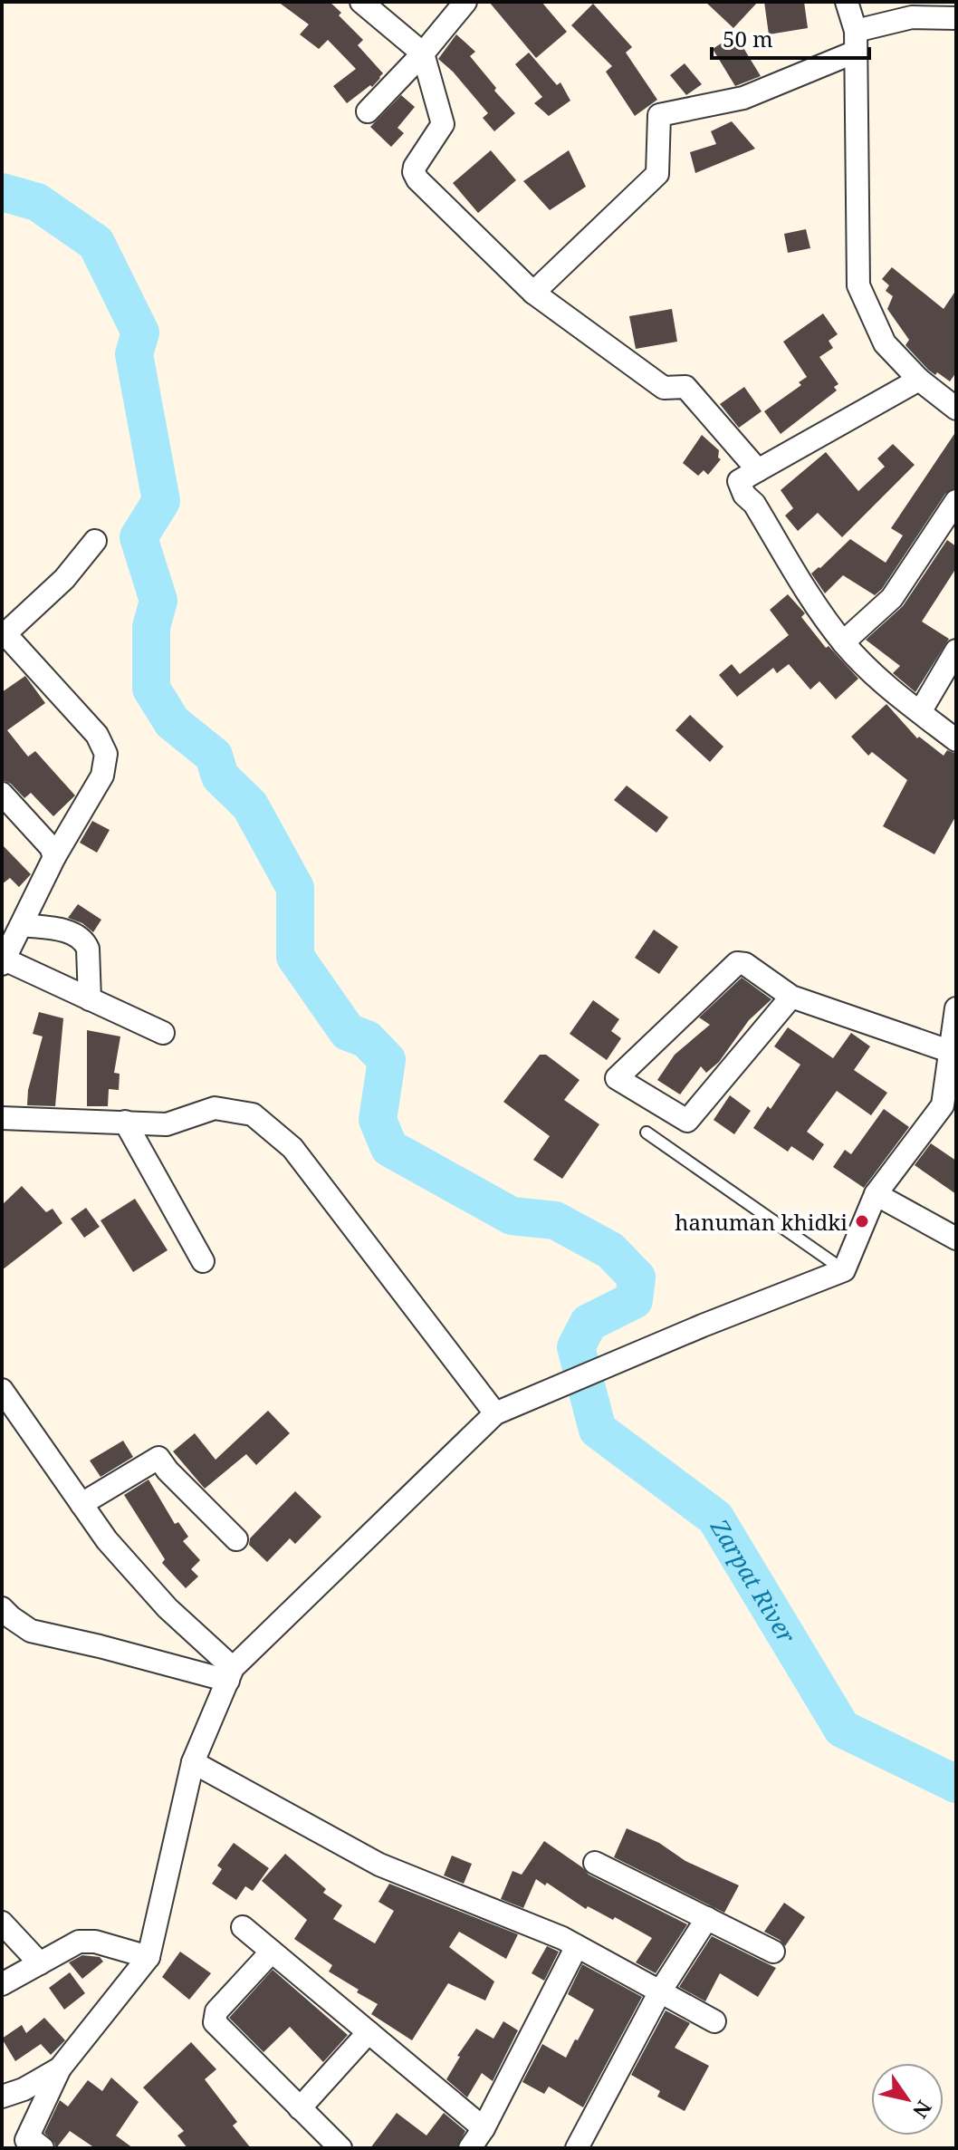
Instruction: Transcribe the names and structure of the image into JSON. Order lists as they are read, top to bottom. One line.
{"water":["Zarpat River"],"places":["hanuman khidki"],"scale_bar":"50 m","north":"bottom right"}
